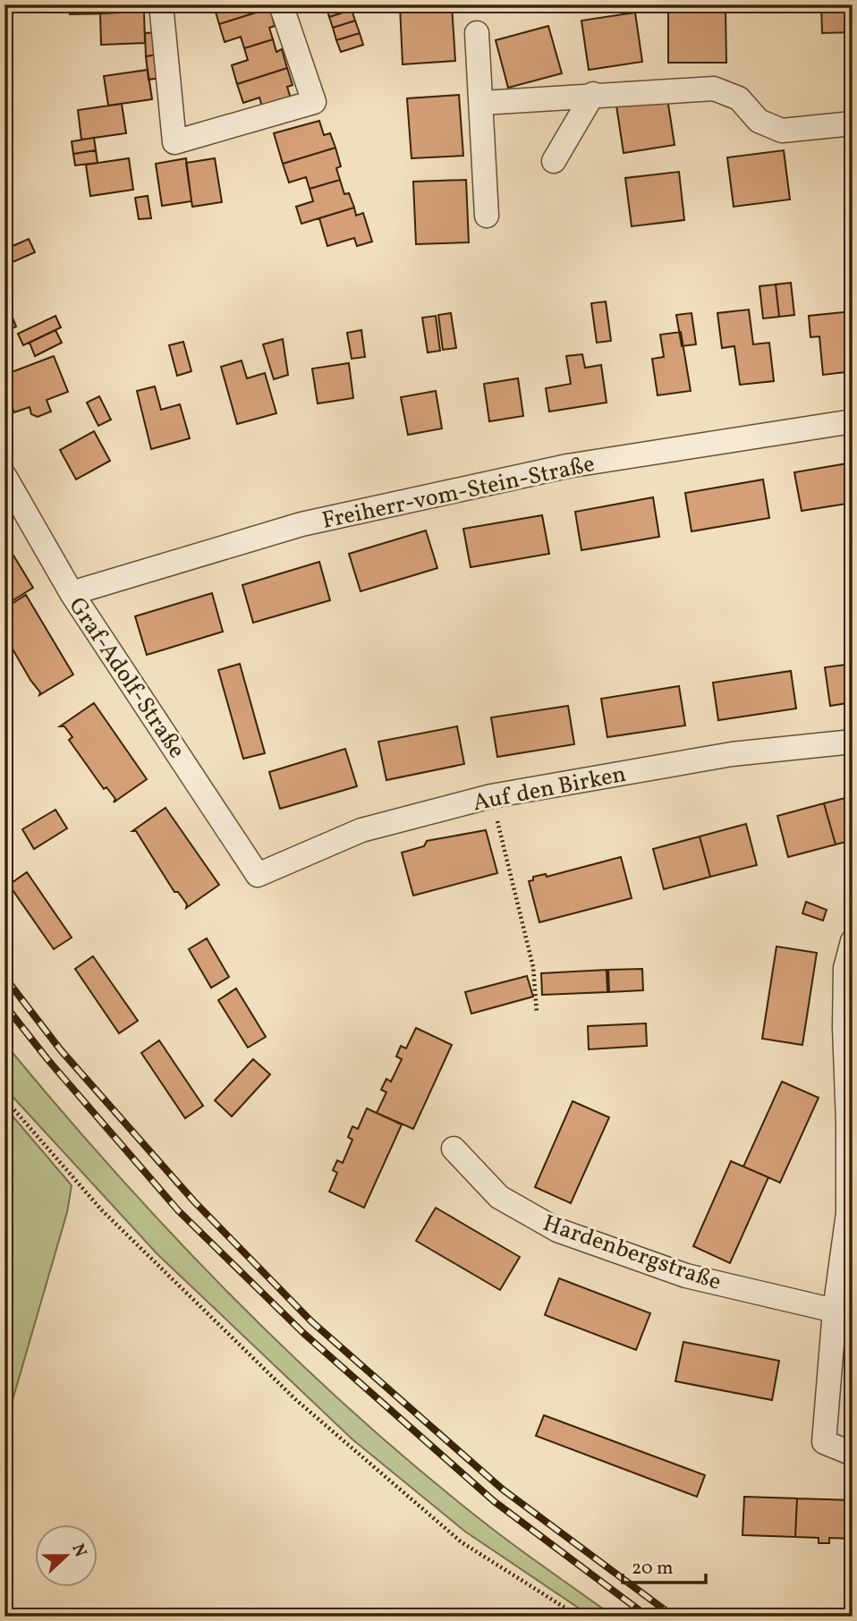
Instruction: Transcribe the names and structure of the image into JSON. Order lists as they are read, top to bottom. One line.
{"streets":{"street":["Freiherr-vom-Stein-Straße","Graf-Adolf-Straße","Auf den Birken","Hardenbergstraße"]},"crossings":[["Freiherr-vom-Stein-Straße","Graf-Adolf-Straße"],["Graf-Adolf-Straße","Auf den Birken"]],"scale_bar":"20 m","north":"right"}
